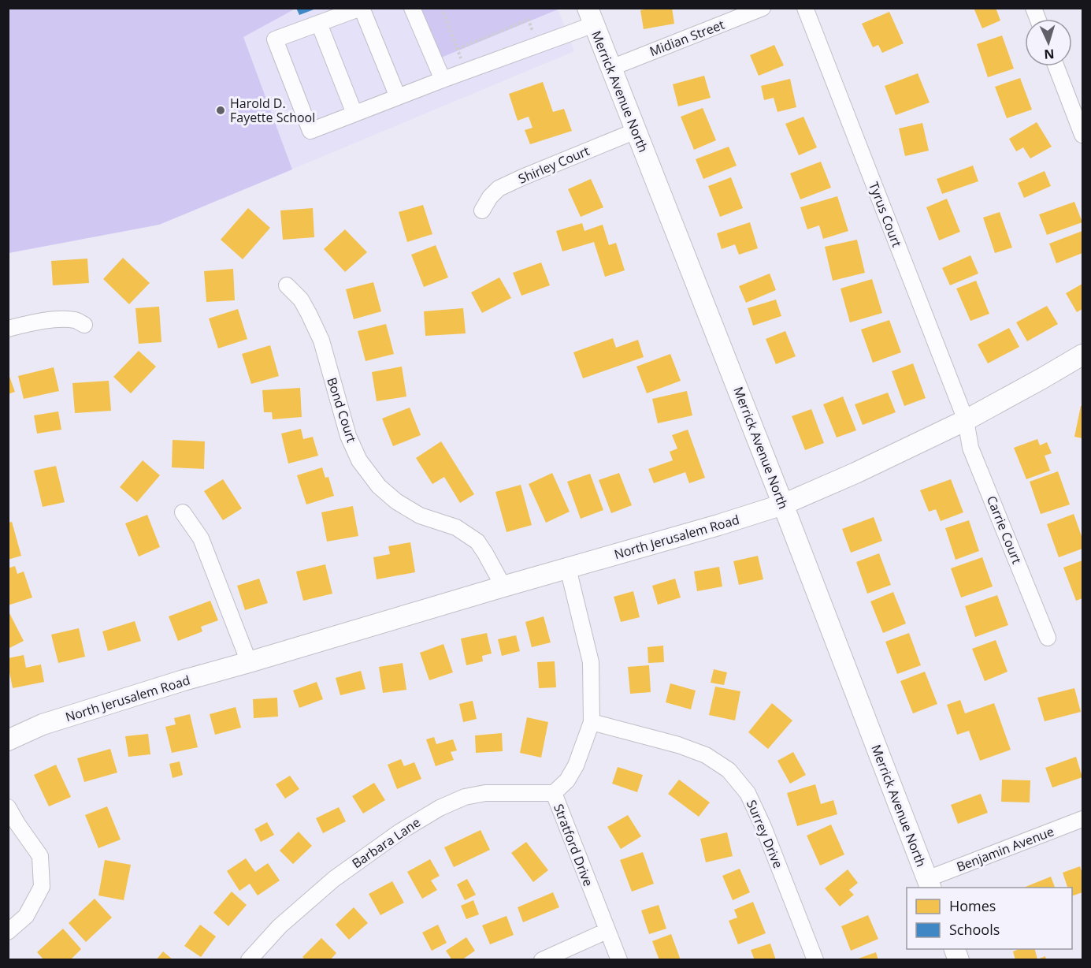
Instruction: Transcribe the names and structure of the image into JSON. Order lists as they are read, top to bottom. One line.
{"streets":{"main road":["Merrick Avenue North","North Jerusalem Road"],"street":["Midian Street","Shirley Court","Tyrus Court","Bond Court","Carrie Court","Surrey Drive","Barbara Lane","Stratford Drive","Benjamin Avenue"]},"crossings":[["Midian Street","Merrick Avenue North"],["Merrick Avenue North","Shirley Court"],["Merrick Avenue North","North Jerusalem Road"],["Merrick Avenue North","Benjamin Avenue"],["Tyrus Court","Carrie Court"],["Tyrus Court","North Jerusalem Road"],["Bond Court","North Jerusalem Road"],["Carrie Court","North Jerusalem Road"],["North Jerusalem Road","Stratford Drive"],["Surrey Drive","Stratford Drive"],["Barbara Lane","Stratford Drive"]],"places":["Harold D. Fayette School"],"legend":["Homes","Schools"],"north":"bottom"}
